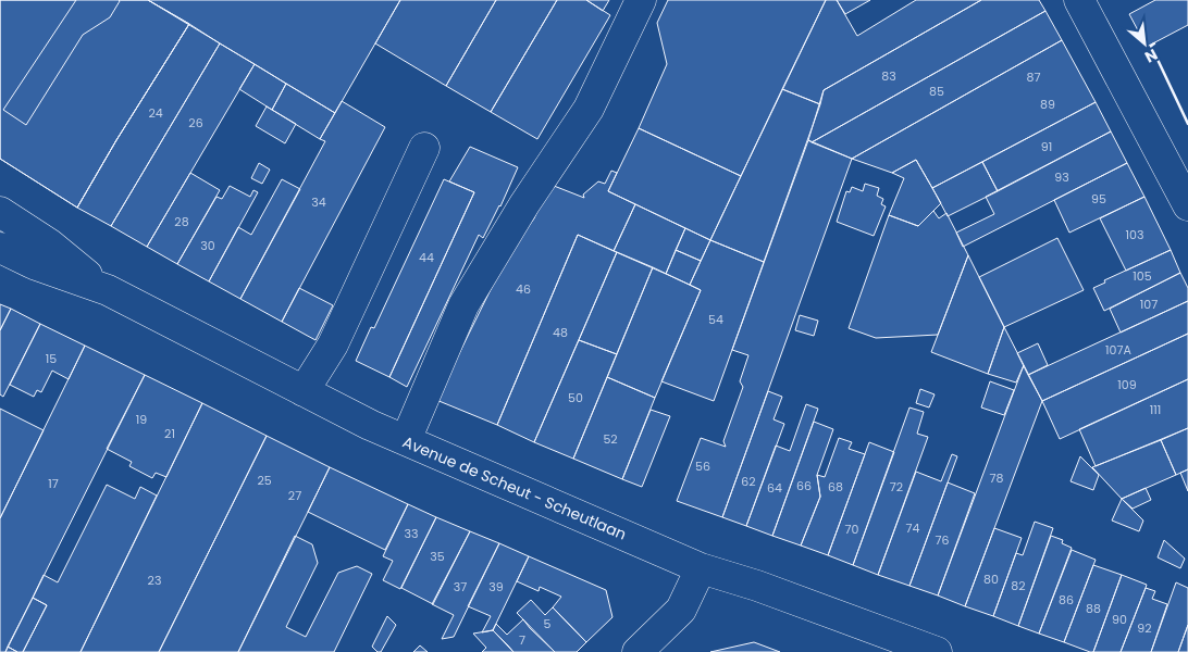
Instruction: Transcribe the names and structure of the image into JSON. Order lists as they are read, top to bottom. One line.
{"streets":{"street":["Avenue de Scheut - Scheutlaan"]},"house_numbers":["83","87","85","89","24","26","91","93","95","34","28","103","30","44","105","46","107","54","48","107A","15","109","50","111","19","21","52","56","78","25","62","17","66","68","72","64","27","74","70","33","76","35","80","23","82","37","39","86","88","90","5","92","7"],"north":"bottom right"}
